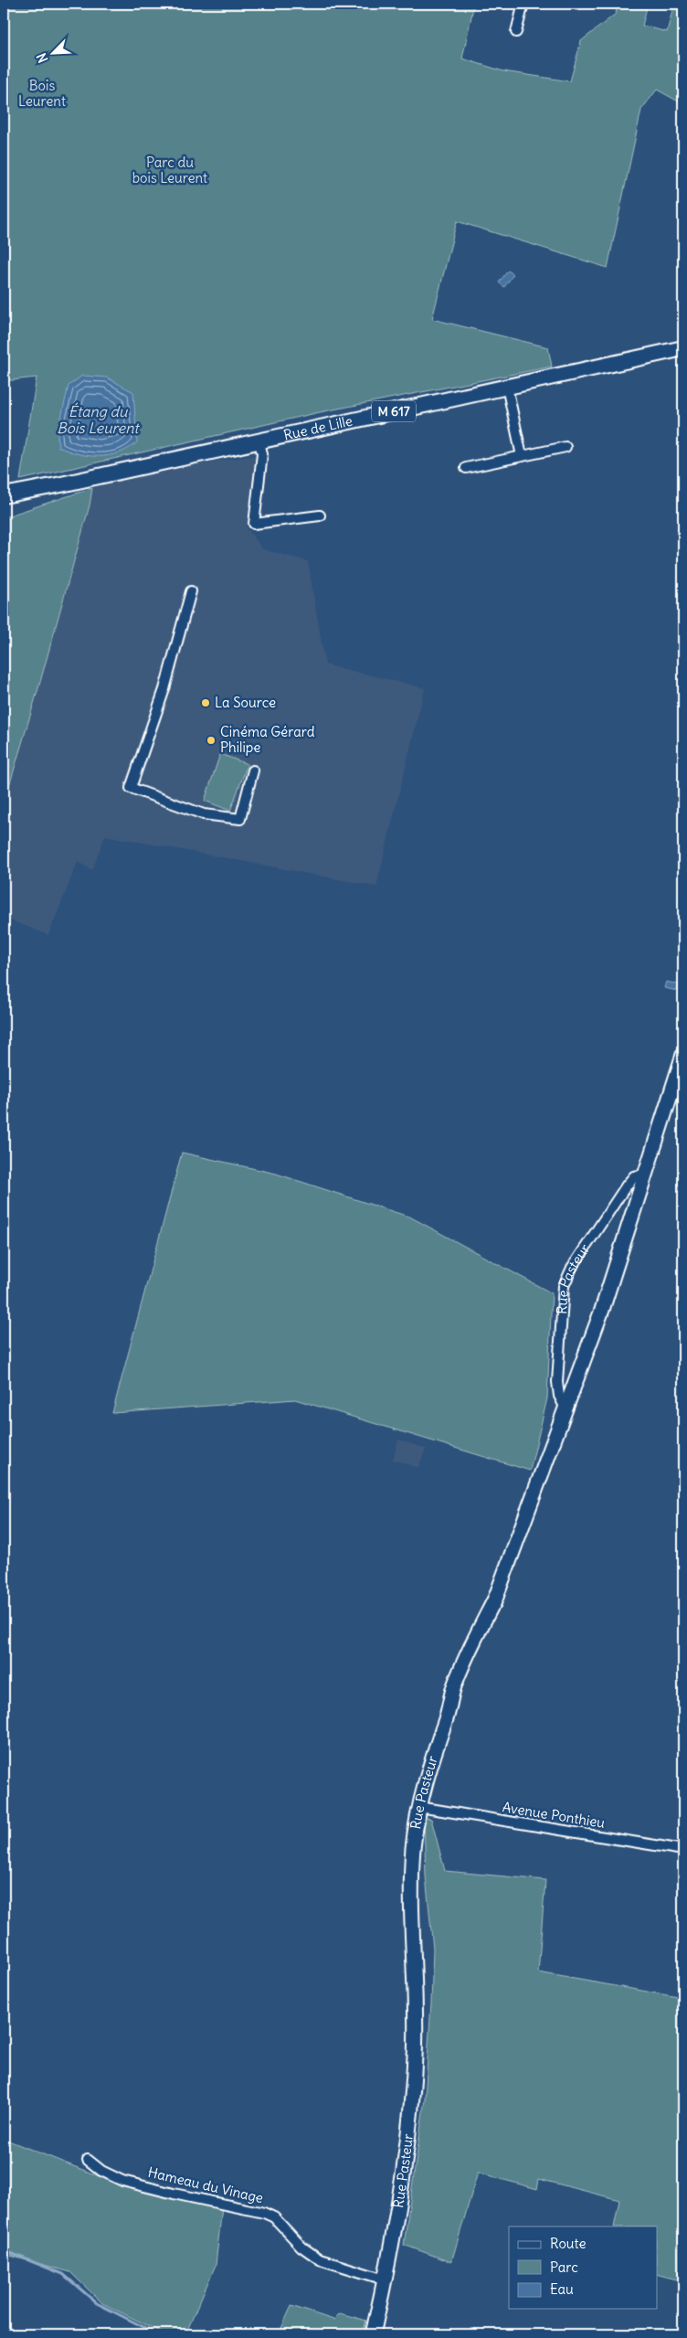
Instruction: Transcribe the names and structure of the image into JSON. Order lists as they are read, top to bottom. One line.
{"streets":{"main road":["M 617","Rue de Lille","Rue Pasteur"],"street":["Avenue Ponthieu","Hameau du Vinage"]},"crossings":[["Rue Pasteur","Avenue Ponthieu"],["Rue Pasteur","Hameau du Vinage"]],"water":["Étang du Bois Leurent"],"parks":["Bois Leurent","Parc du bois Leurent"],"places":["La Source","Cinéma Gérard Philipe"],"legend":["Route","Parc","Eau"],"north":"bottom left"}
